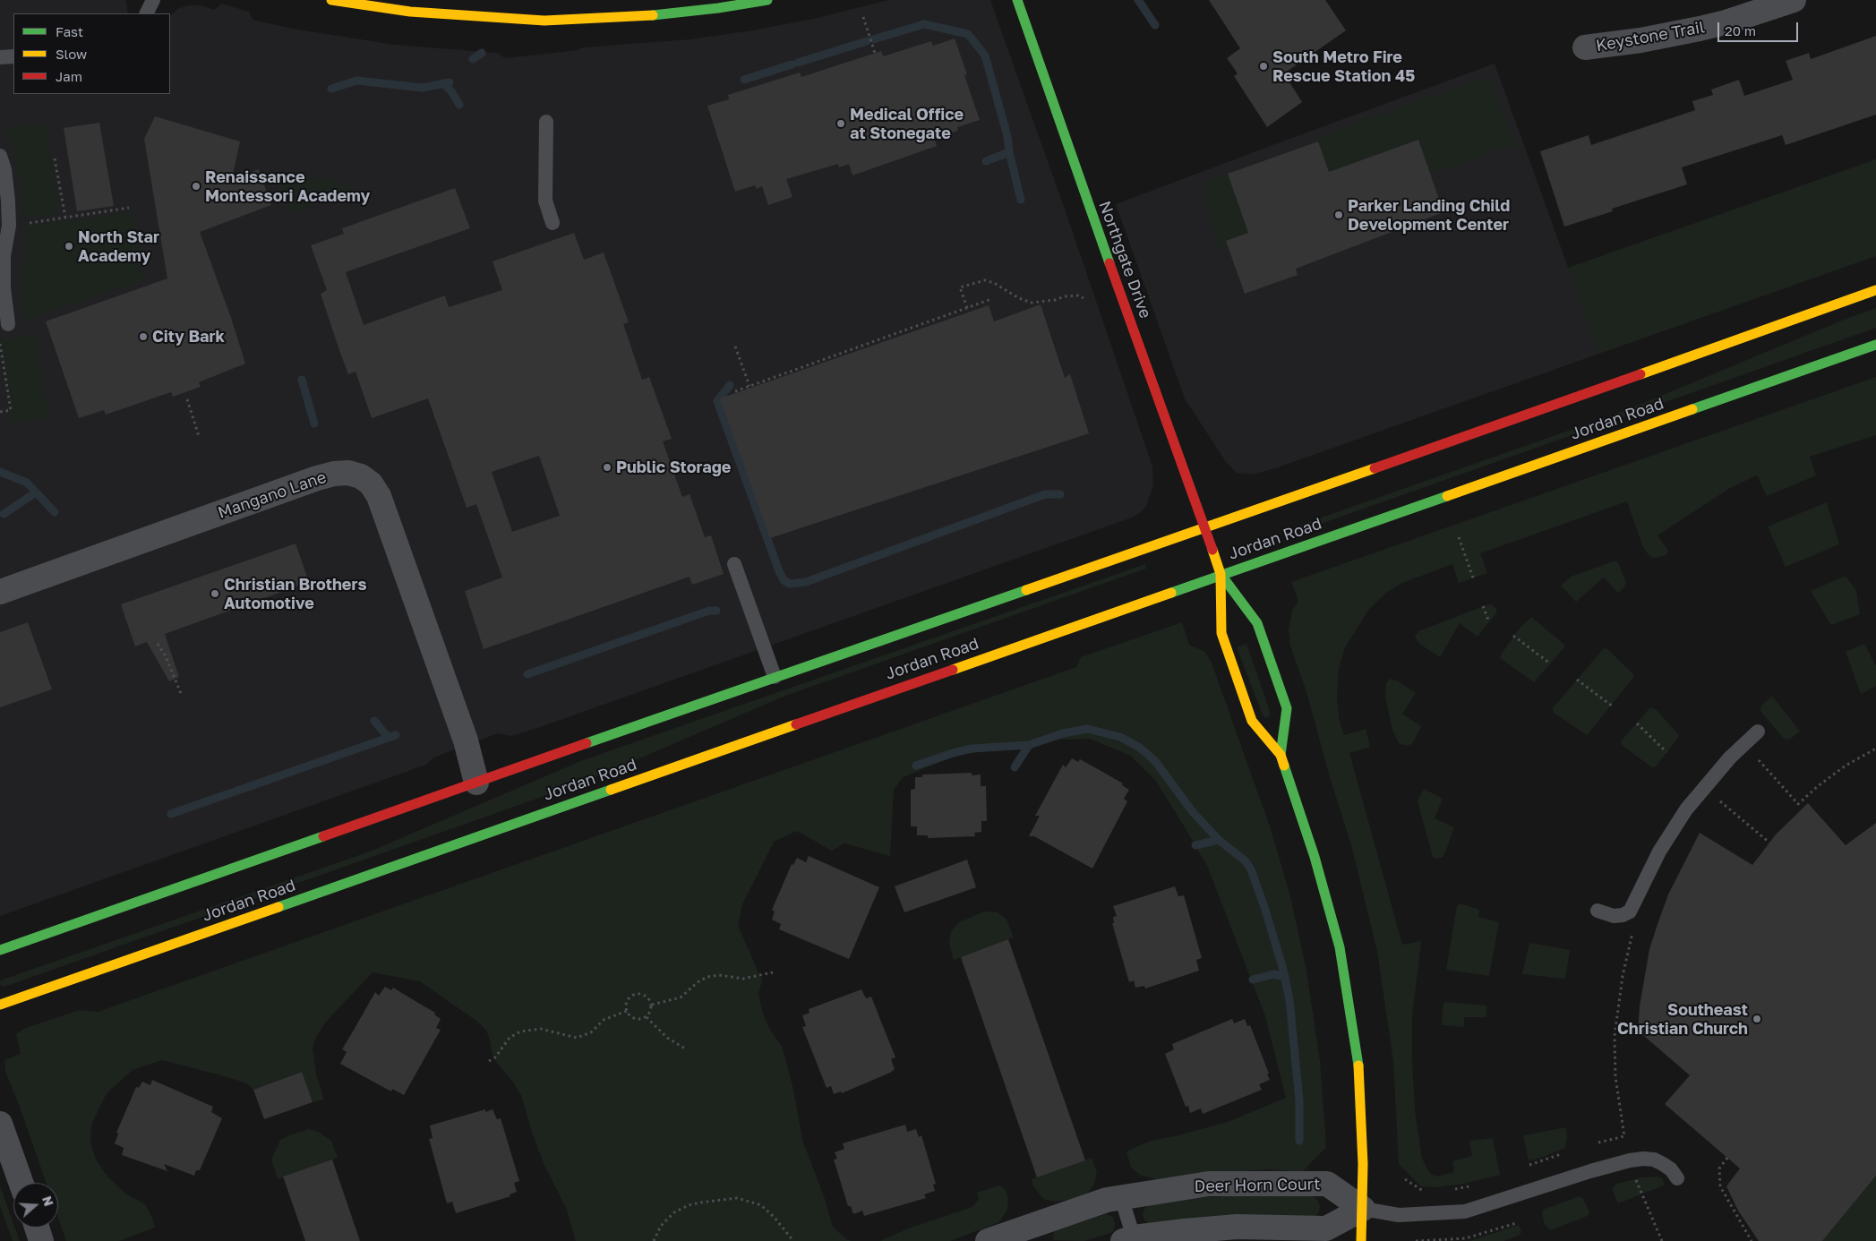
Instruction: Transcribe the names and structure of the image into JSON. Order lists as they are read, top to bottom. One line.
{"streets":{"main road":["Northgate Drive","Jordan Road"],"street":["Keystone Trail","Mangano Lane","Deer Horn Court"]},"crossings":[["Northgate Drive","Jordan Road"]],"places":["South Metro Fire Rescue Station 45","Medical Office at Stonegate","Renaissance Montessori Academy","Parker Landing Child Development Center","North Star Academy","City Bark","Public Storage","Christian Brothers Automotive","Southeast Christian Church"],"legend":["Fast","Slow","Jam"],"scale_bar":"20 m","north":"right"}
